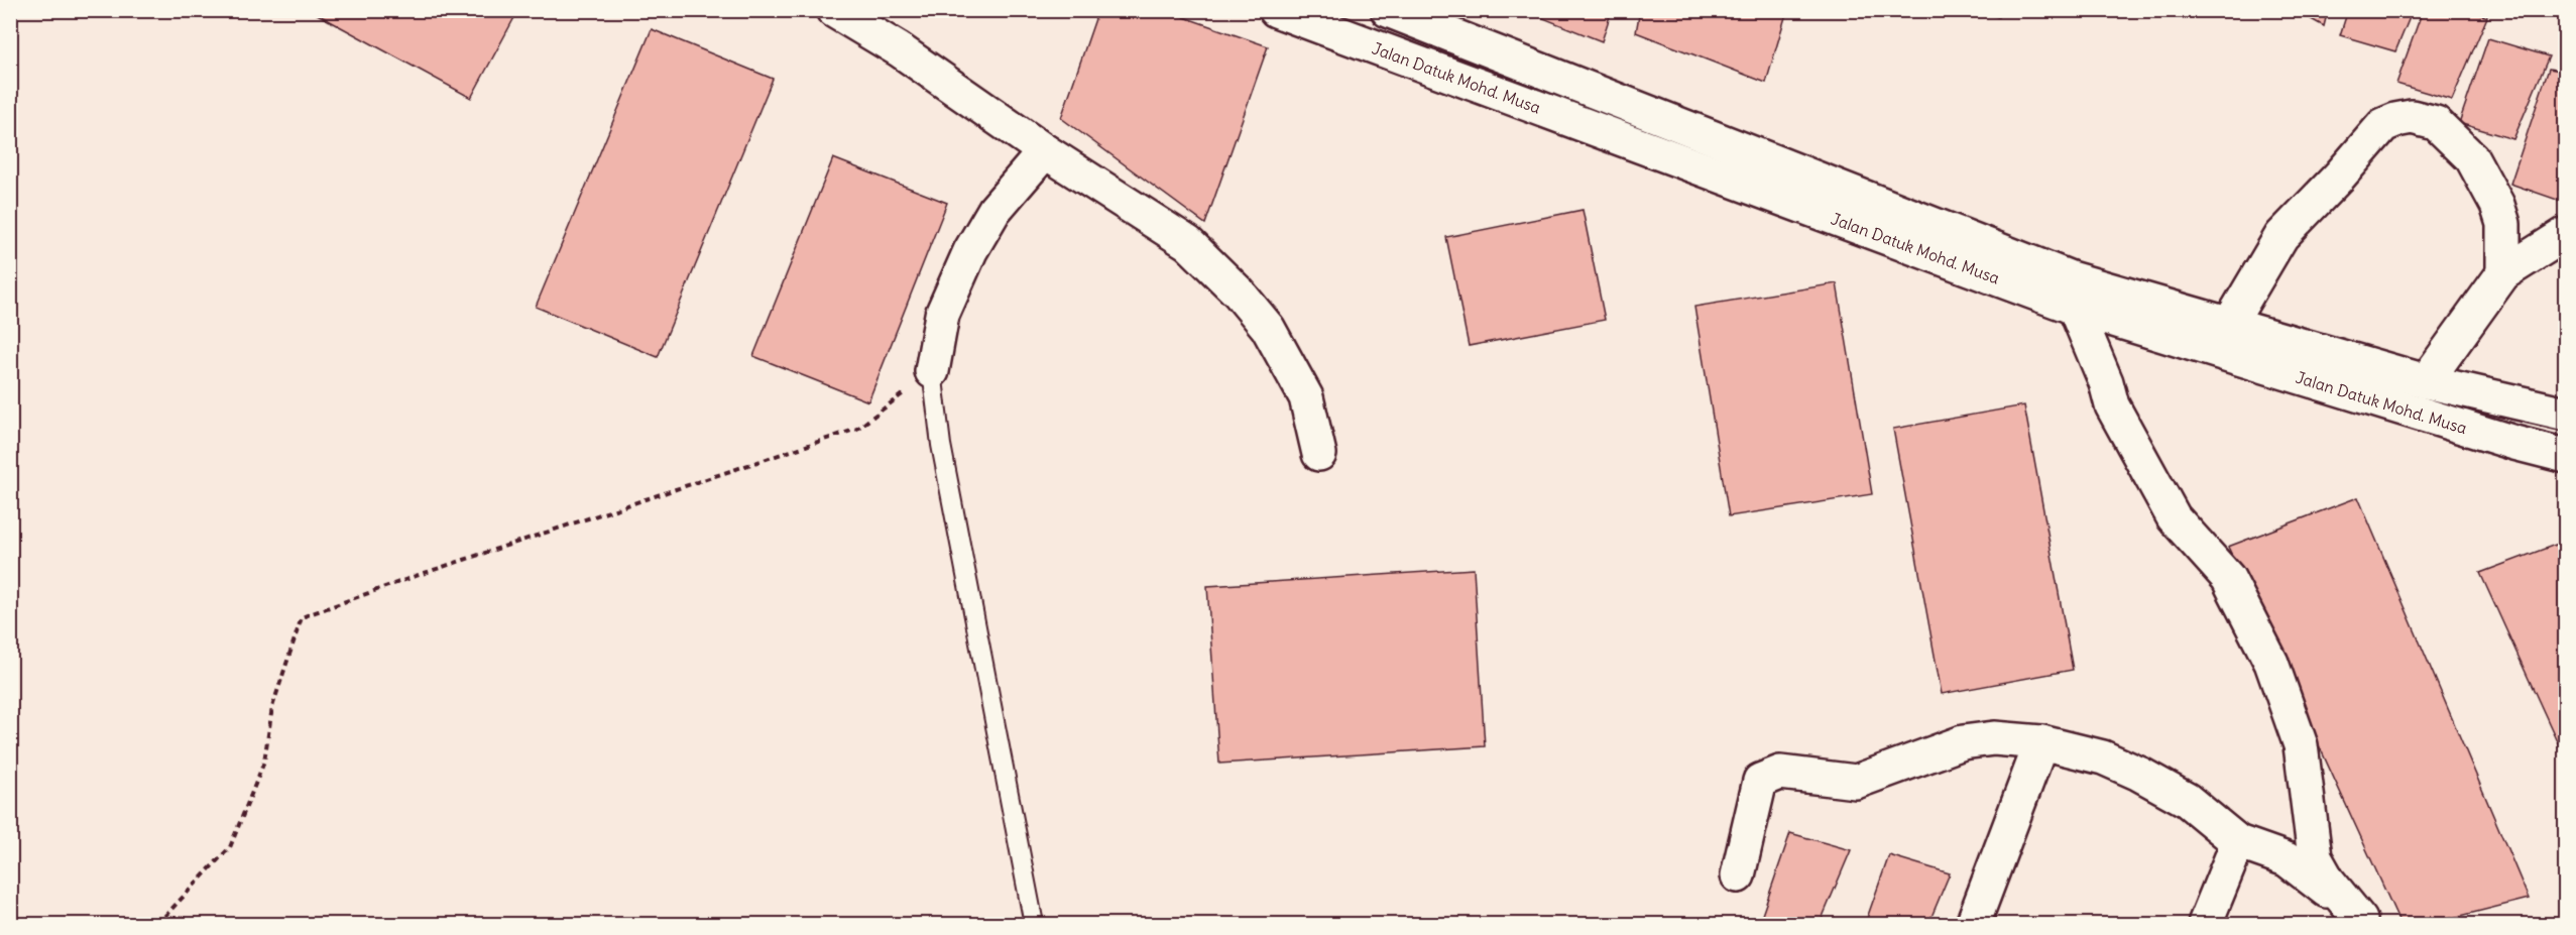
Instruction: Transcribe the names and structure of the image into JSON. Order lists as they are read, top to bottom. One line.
{"streets":{"main road":["Jalan Datuk Mohd. Musa"]}}
